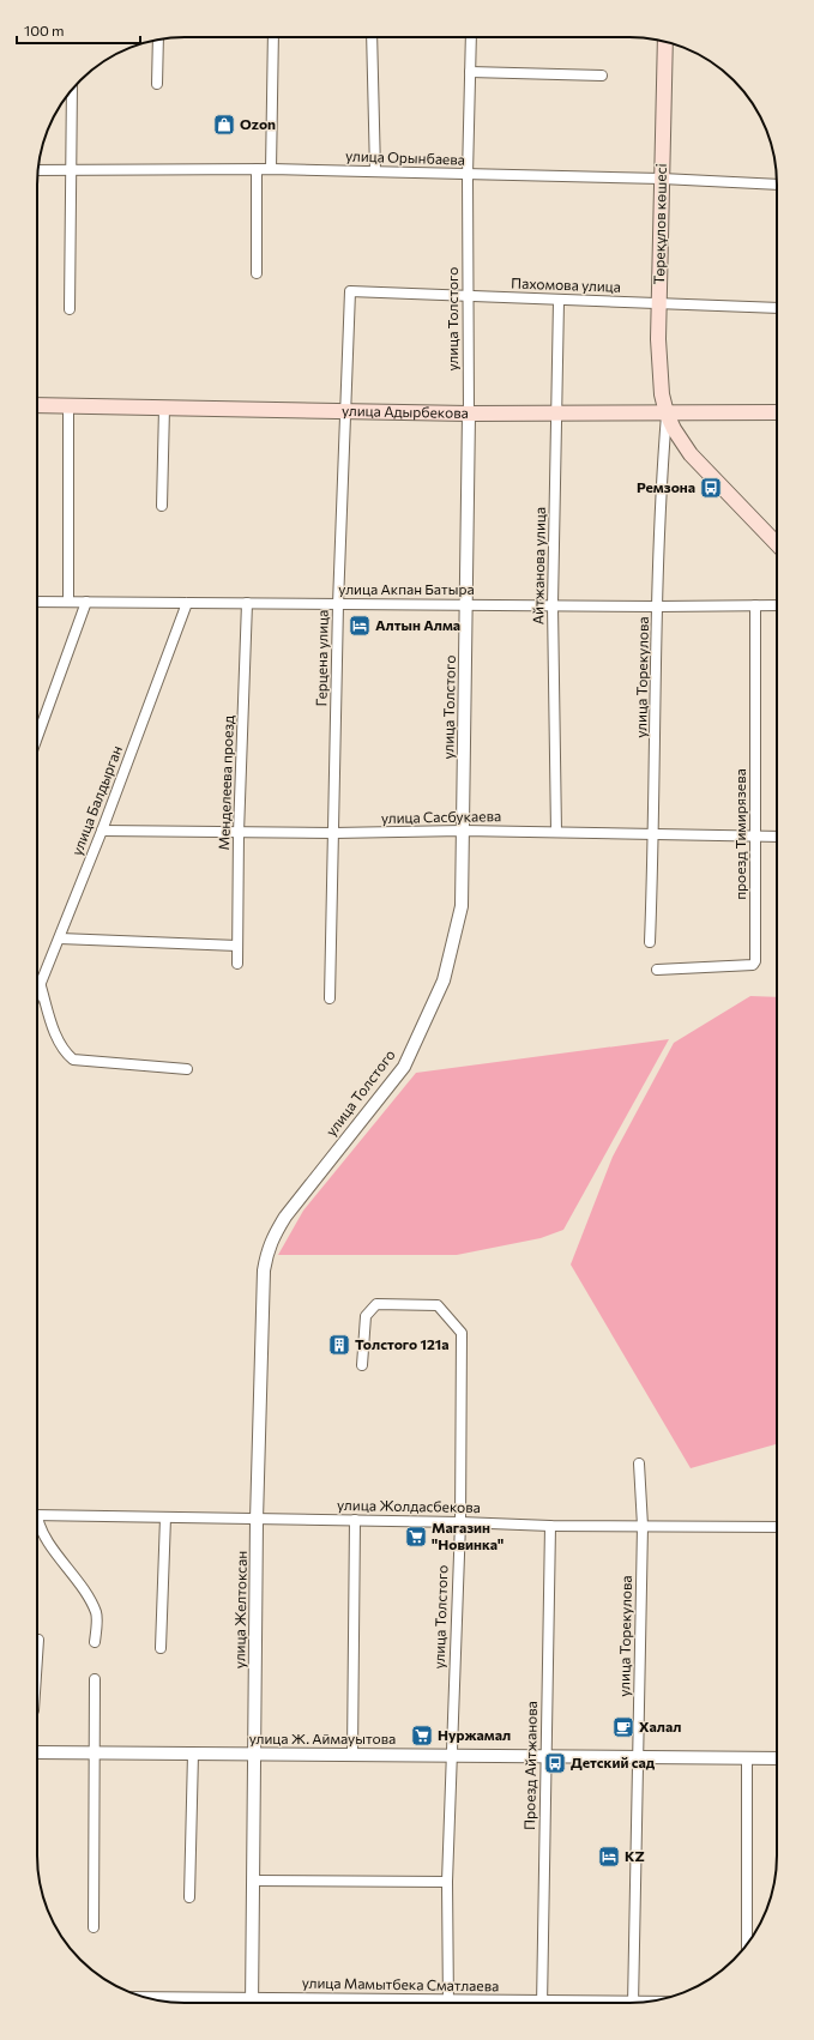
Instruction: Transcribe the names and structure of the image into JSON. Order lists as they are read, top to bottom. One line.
{"streets":{"main road":["Төреқұлов көшесі","улица Адырбекова"],"street":["улица Орынбаева","Пахомова улица","улица Толстого","Айтжанова улица","улица Акпан Батыра","Герцена улица","улица Торекулова","Менделеева проезд","улица Балдырган","улица Сасбукаева","проезд Тимирязева","улица Жолдасбекова","улица Желтоксан","улица Ж. Аймауытова","Проезд Айтжанова","улица Мамытбека Сматлаева"]},"crossings":[["улица Орынбаева","Төреқұлов көшесі"],["улица Орынбаева","улица Толстого"],["Төреқұлов көшесі","Пахомова улица"],["Төреқұлов көшесі","улица Адырбекова"],["Төреқұлов көшесі","улица Торекулова"],["Пахомова улица","улица Толстого"],["Пахомова улица","Айтжанова улица"],["Пахомова улица","Герцена улица"],["улица Толстого","улица Адырбекова"],["улица Толстого","улица Акпан Батыра"],["улица Толстого","улица Сасбукаева"],["улица Толстого","улица Жолдасбекова"],["улица Толстого","улица Желтоксан"],["улица Толстого","улица Ж. Аймауытова"],["улица Адырбекова","Айтжанова улица"],["улица Адырбекова","Герцена улица"],["улица Адырбекова","улица Торекулова"],["Айтжанова улица","улица Акпан Батыра"],["Айтжанова улица","улица Сасбукаева"],["улица Акпан Батыра","Герцена улица"],["улица Акпан Батыра","улица Торекулова"],["улица Акпан Батыра","Менделеева проезд"],["улица Акпан Батыра","улица Балдырган"],["улица Акпан Батыра","проезд Тимирязева"],["Герцена улица","улица Сасбукаева"],["улица Торекулова","улица Сасбукаева"],["улица Торекулова","улица Жолдасбекова"],["улица Торекулова","улица Ж. Аймауытова"],["Менделеева проезд","улица Сасбукаева"],["улица Балдырган","улица Сасбукаева"],["улица Сасбукаева","проезд Тимирязева"],["улица Жолдасбекова","улица Желтоксан"],["улица Жолдасбекова","Проезд Айтжанова"],["улица Желтоксан","улица Ж. Аймауытова"],["улица Желтоксан","улица Мамытбека Сматлаева"],["улица Ж. Аймауытова","Проезд Айтжанова"]],"places":{"shop":["Ozon"],"bus stop":["Ремзона","Детский сад"],"hotel":["Алтын Алма","KZ"],"building":["Толстого 121а"],"supermarket":["Магазин \"Новинка\"","Нуржамал"],"cafe":["Халал"]},"scale_bar":"100 m"}
